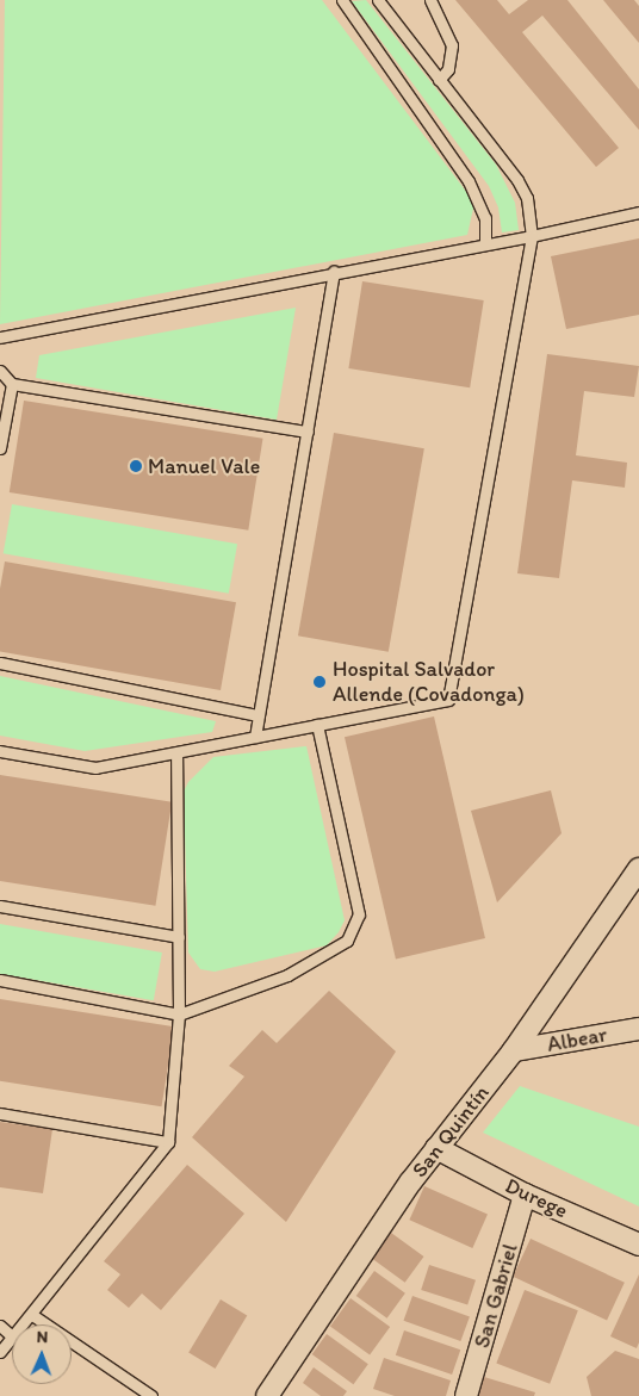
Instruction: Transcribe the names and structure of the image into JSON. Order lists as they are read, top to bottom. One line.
{"streets":{"street":["Albear","San Quintín","Durege","San Gabriel"]},"crossings":[["Albear","San Quintín"],["San Quintín","Durege"],["Durege","San Gabriel"]],"places":["Manuel Vale","Hospital Salvador Allende (Covadonga)"],"north":"top"}
